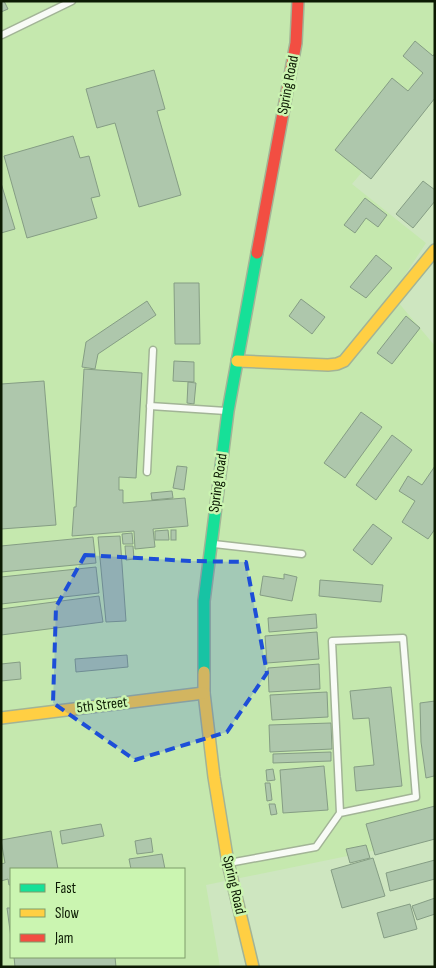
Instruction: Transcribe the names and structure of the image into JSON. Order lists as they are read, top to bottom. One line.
{"streets":{"main road":["Spring Road","5th Street"]},"crossings":[["Spring Road","5th Street"]],"legend":["Fast","Slow","Jam"]}
